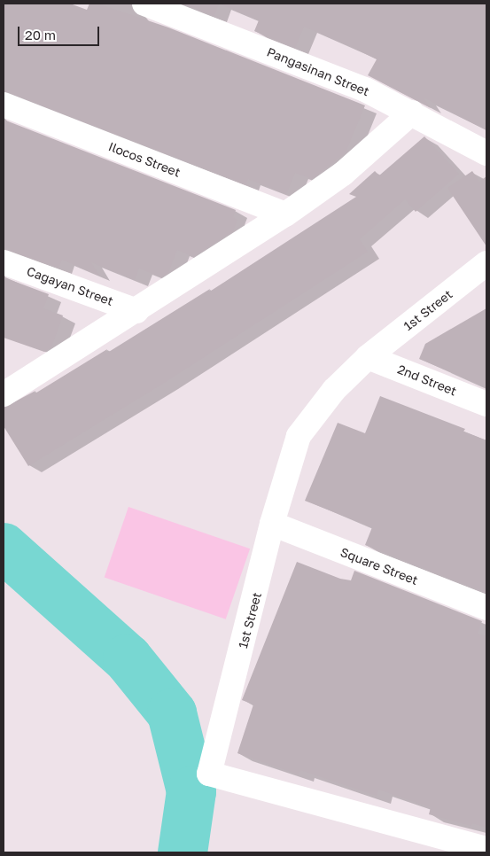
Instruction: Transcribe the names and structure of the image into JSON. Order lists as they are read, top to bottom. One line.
{"streets":{"street":["Pangasinan Street","Ilocos Street","Cagayan Street","1st Street","2nd Street","Square Street"]},"crossings":[["1st Street","2nd Street"],["1st Street","Square Street"]],"scale_bar":"20 m"}
